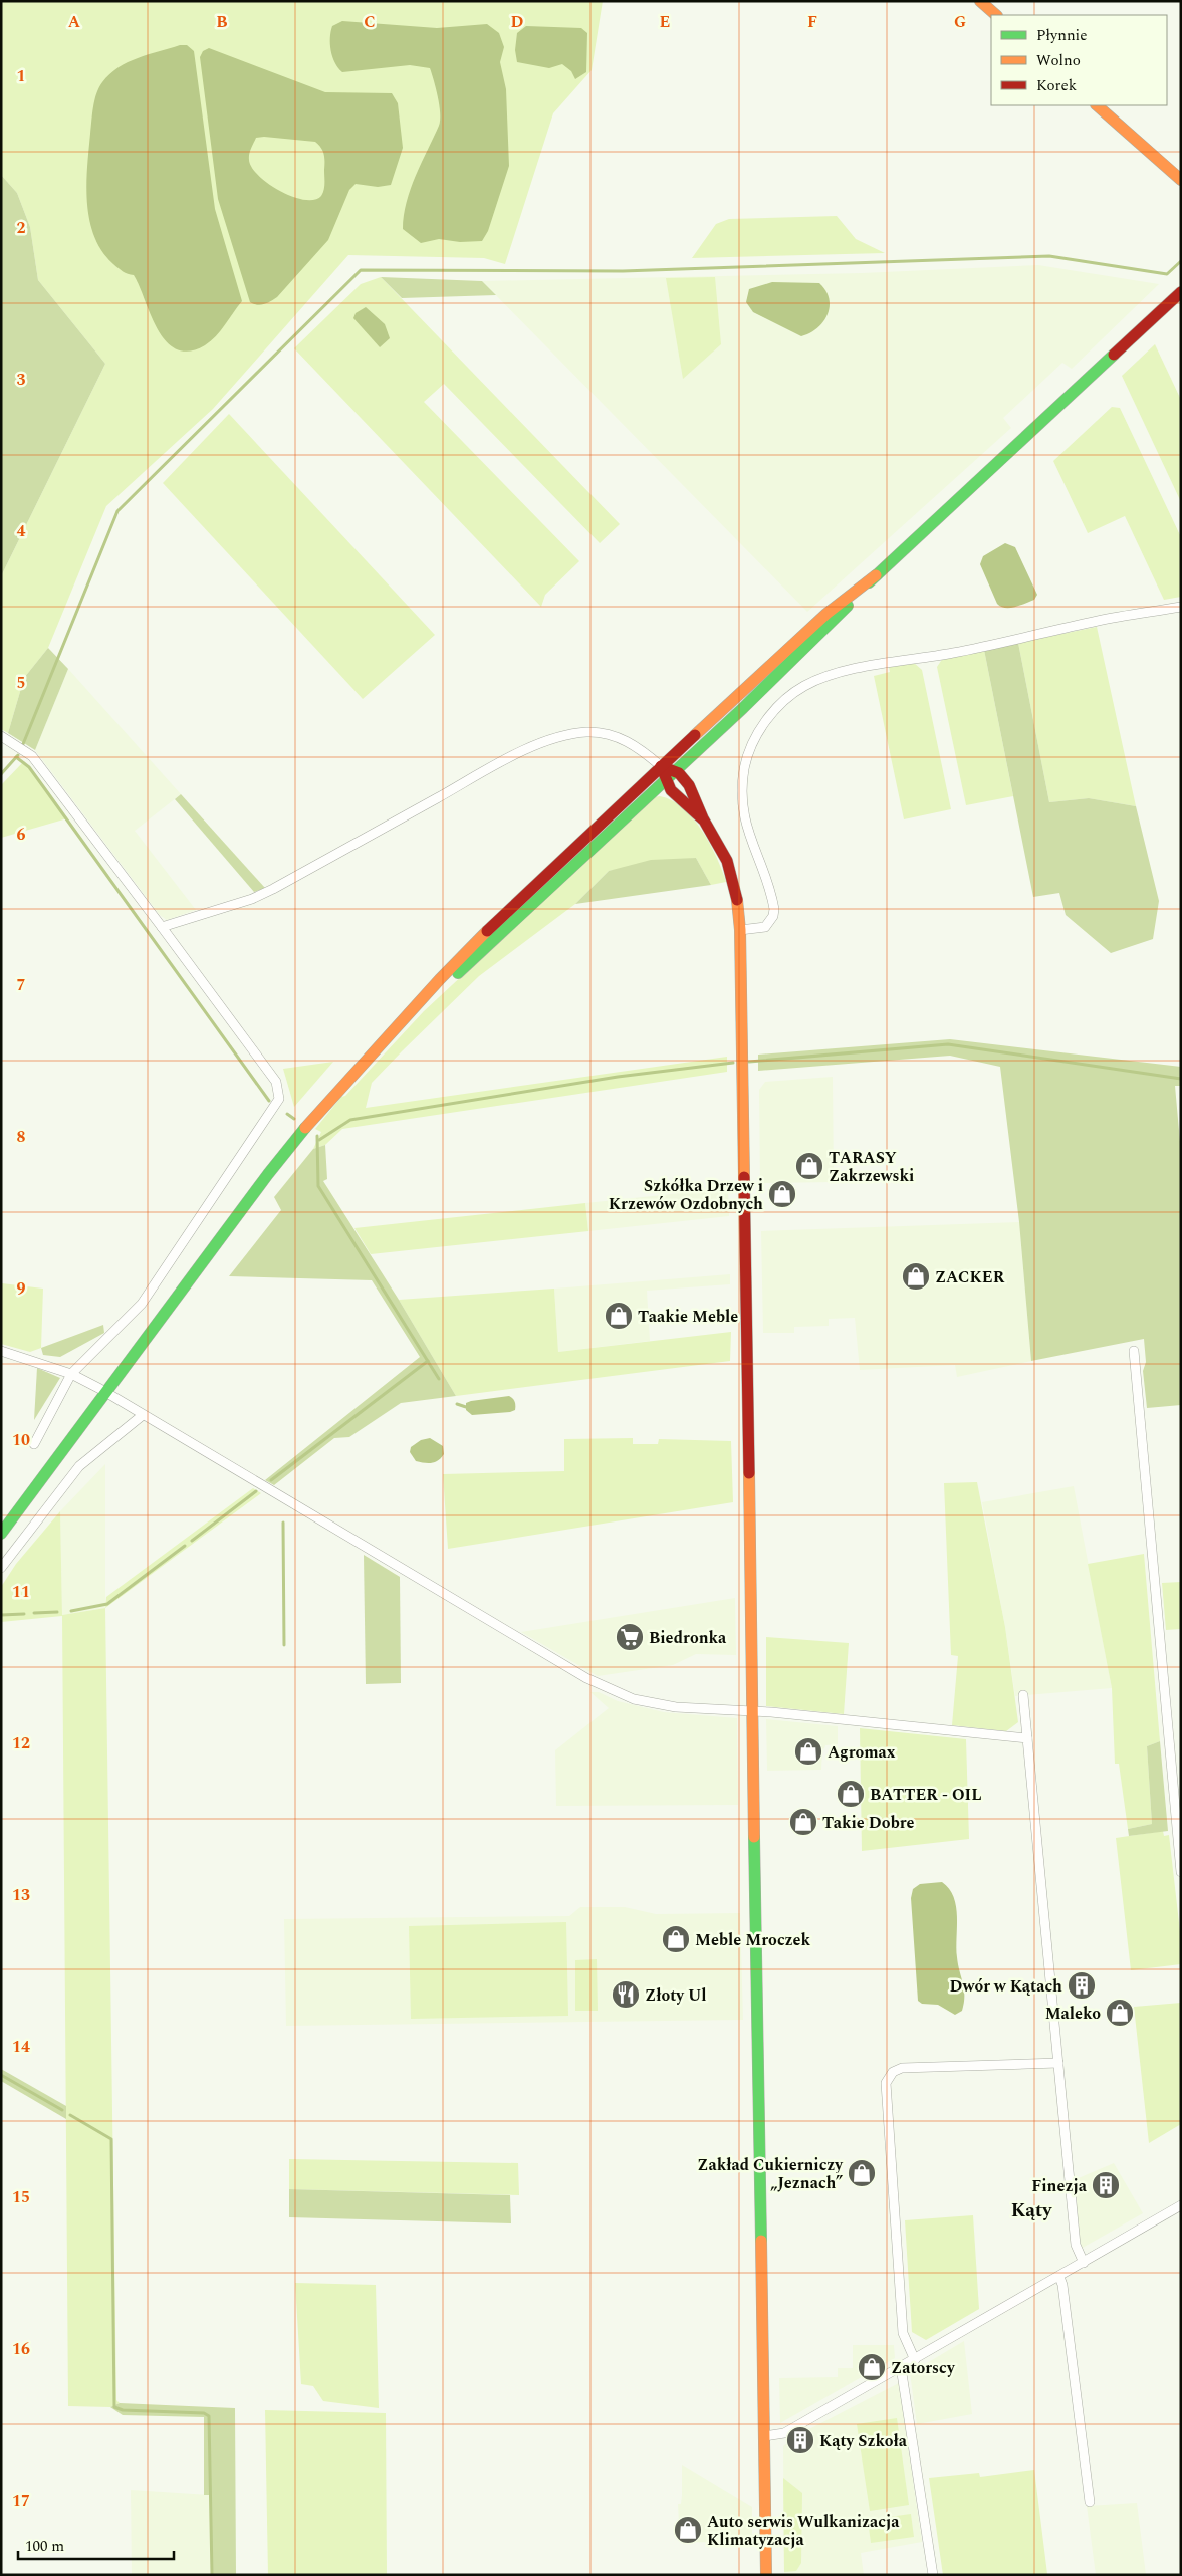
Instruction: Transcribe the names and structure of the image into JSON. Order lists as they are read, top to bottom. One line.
{"districts":["Kąty"],"places":{"shop":["TARASY Zakrzewski","Szkółka Drzew i Krzewów Ozdobnych","ZACKER","Taakie Meble","Agromax","BATTER - OIL","Takie Dobre","Meble Mroczek","Maleko","Zakład Cukierniczy „Jeznach”","Zatorscy","Auto serwis Wulkanizacja Klimatyzacja"],"supermarket":["Biedronka"],"building":["Dwór w Kątach","Finezja","Kąty Szkoła"],"restaurant":["Złoty Ul"]},"legend":["Płynnie","Wolno","Korek"],"scale_bar":"100 m","grid":{"columns":["A","B","C","D","E","F","G"],"rows":["1","2","3","4","5","6","7","8","9","10","11","12","13","14","15","16","17"]}}
